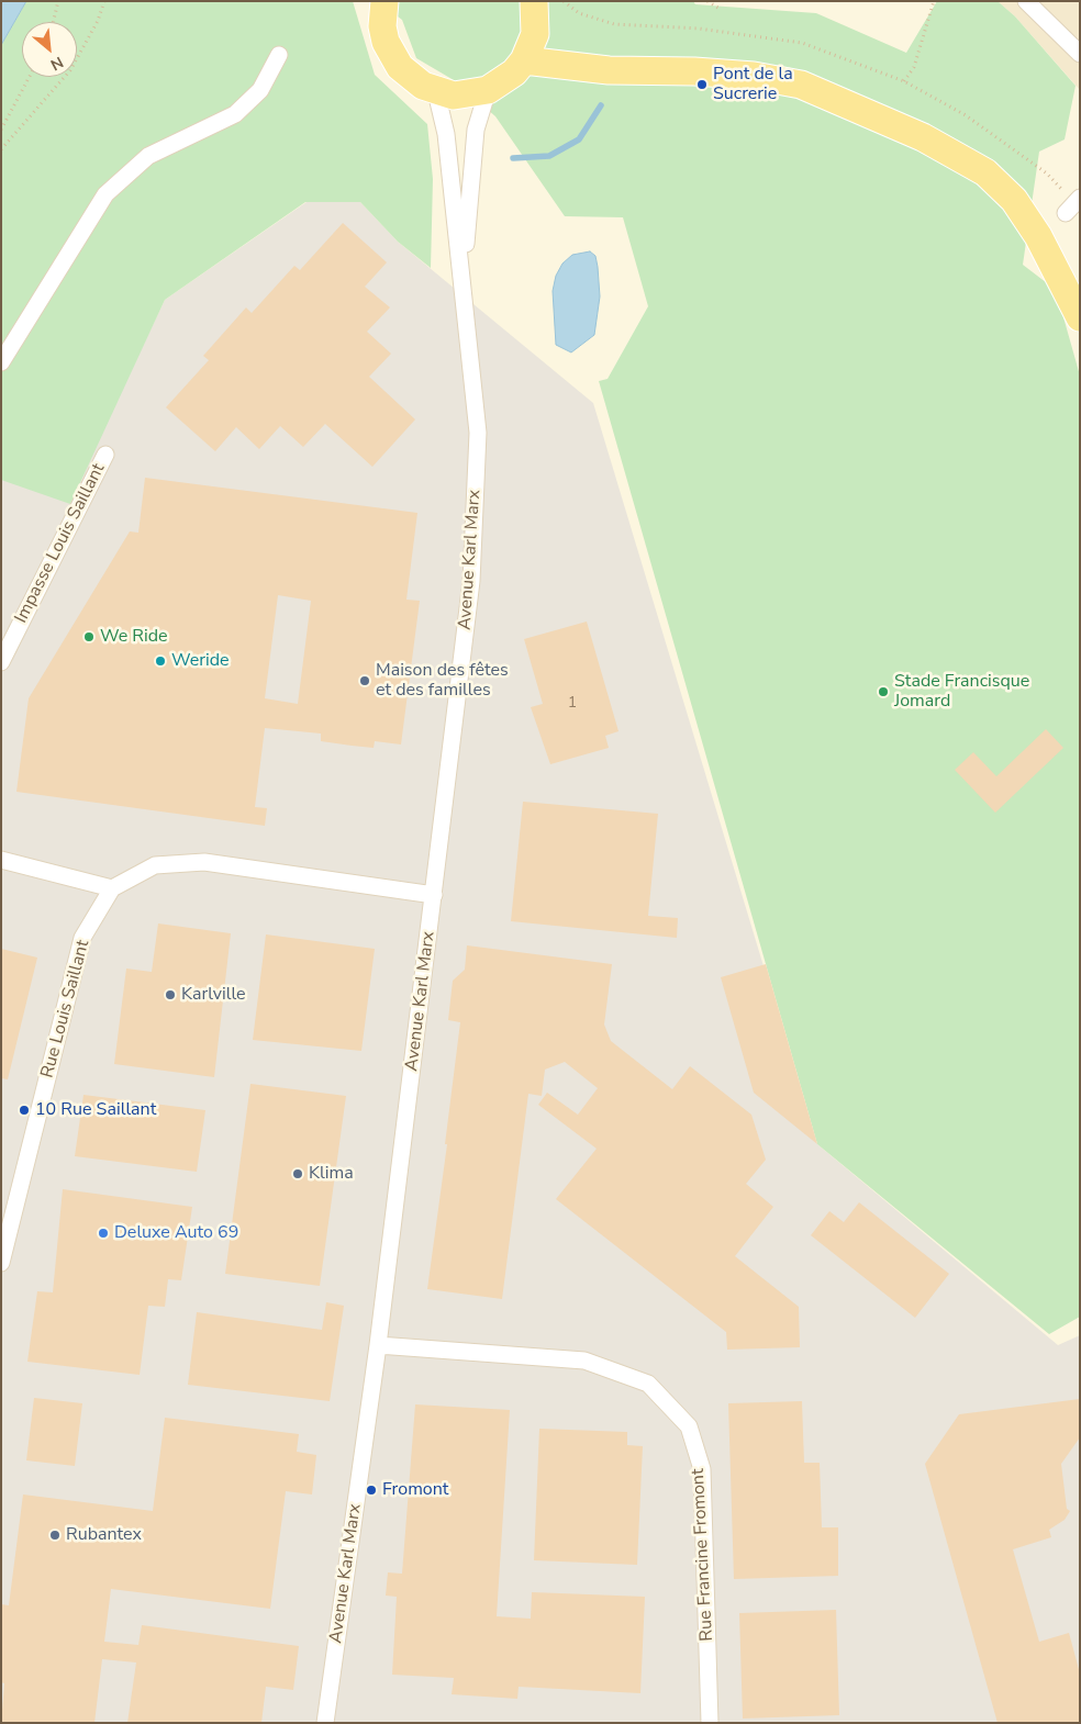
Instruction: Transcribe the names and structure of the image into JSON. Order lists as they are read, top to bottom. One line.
{"streets":{"street":["Impasse Louis Saillant","Avenue Karl Marx","Rue Louis Saillant","Rue Francine Fromont"]},"crossings":[["Avenue Karl Marx","Rue Francine Fromont"]],"places":["Pont de la Sucrerie","We Ride","Weride","Maison des fêtes et des familles","Stade Francisque Jomard","Karlville","10 Rue Saillant","Klima","Deluxe Auto 69","Fromont","Rubantex"],"house_numbers":["1"],"north":"bottom right"}
